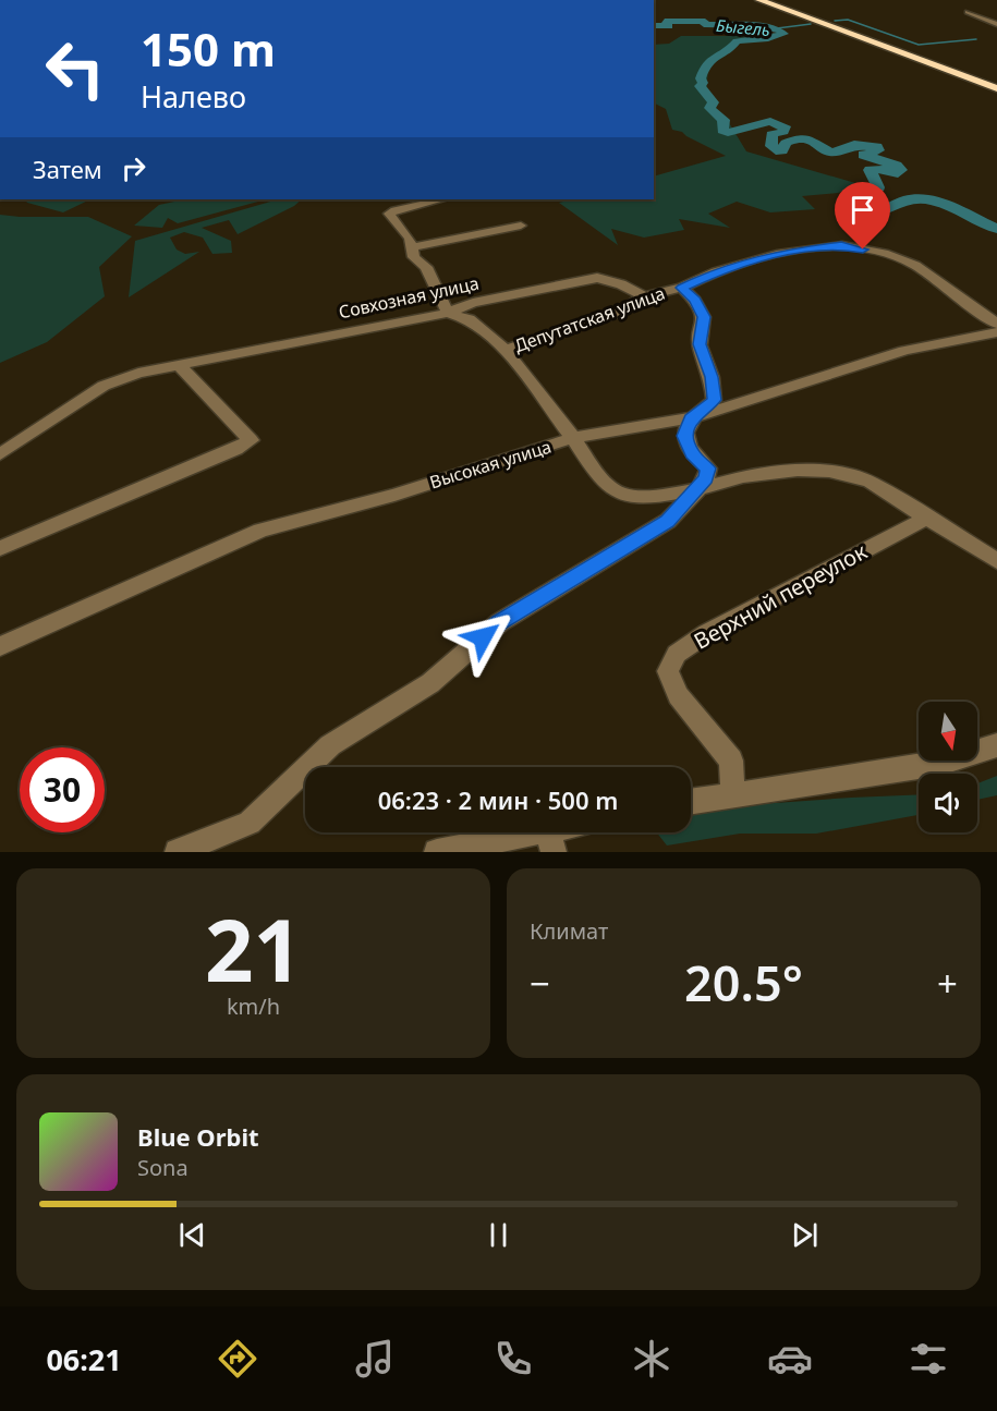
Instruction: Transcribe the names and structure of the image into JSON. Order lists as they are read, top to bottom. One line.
{"streets":{"street":["Совхозная улица","Депутатская улица","Высокая улица","Верхний переулок"]},"crossings":[["Совхозная улица","Депутатская улица"]],"water":["Быгель"],"north":"bottom","page":{"turn":["150 m","Налево"],"then":"Затем","limit":"30","trip":"06:23 · 2 мин · 500 m","tile":[["21","km/h"],"Климат"],"heat":["−","20.5°","+"],"song":["Blue Orbit","Sona"],"tabs":"06:21"}}
